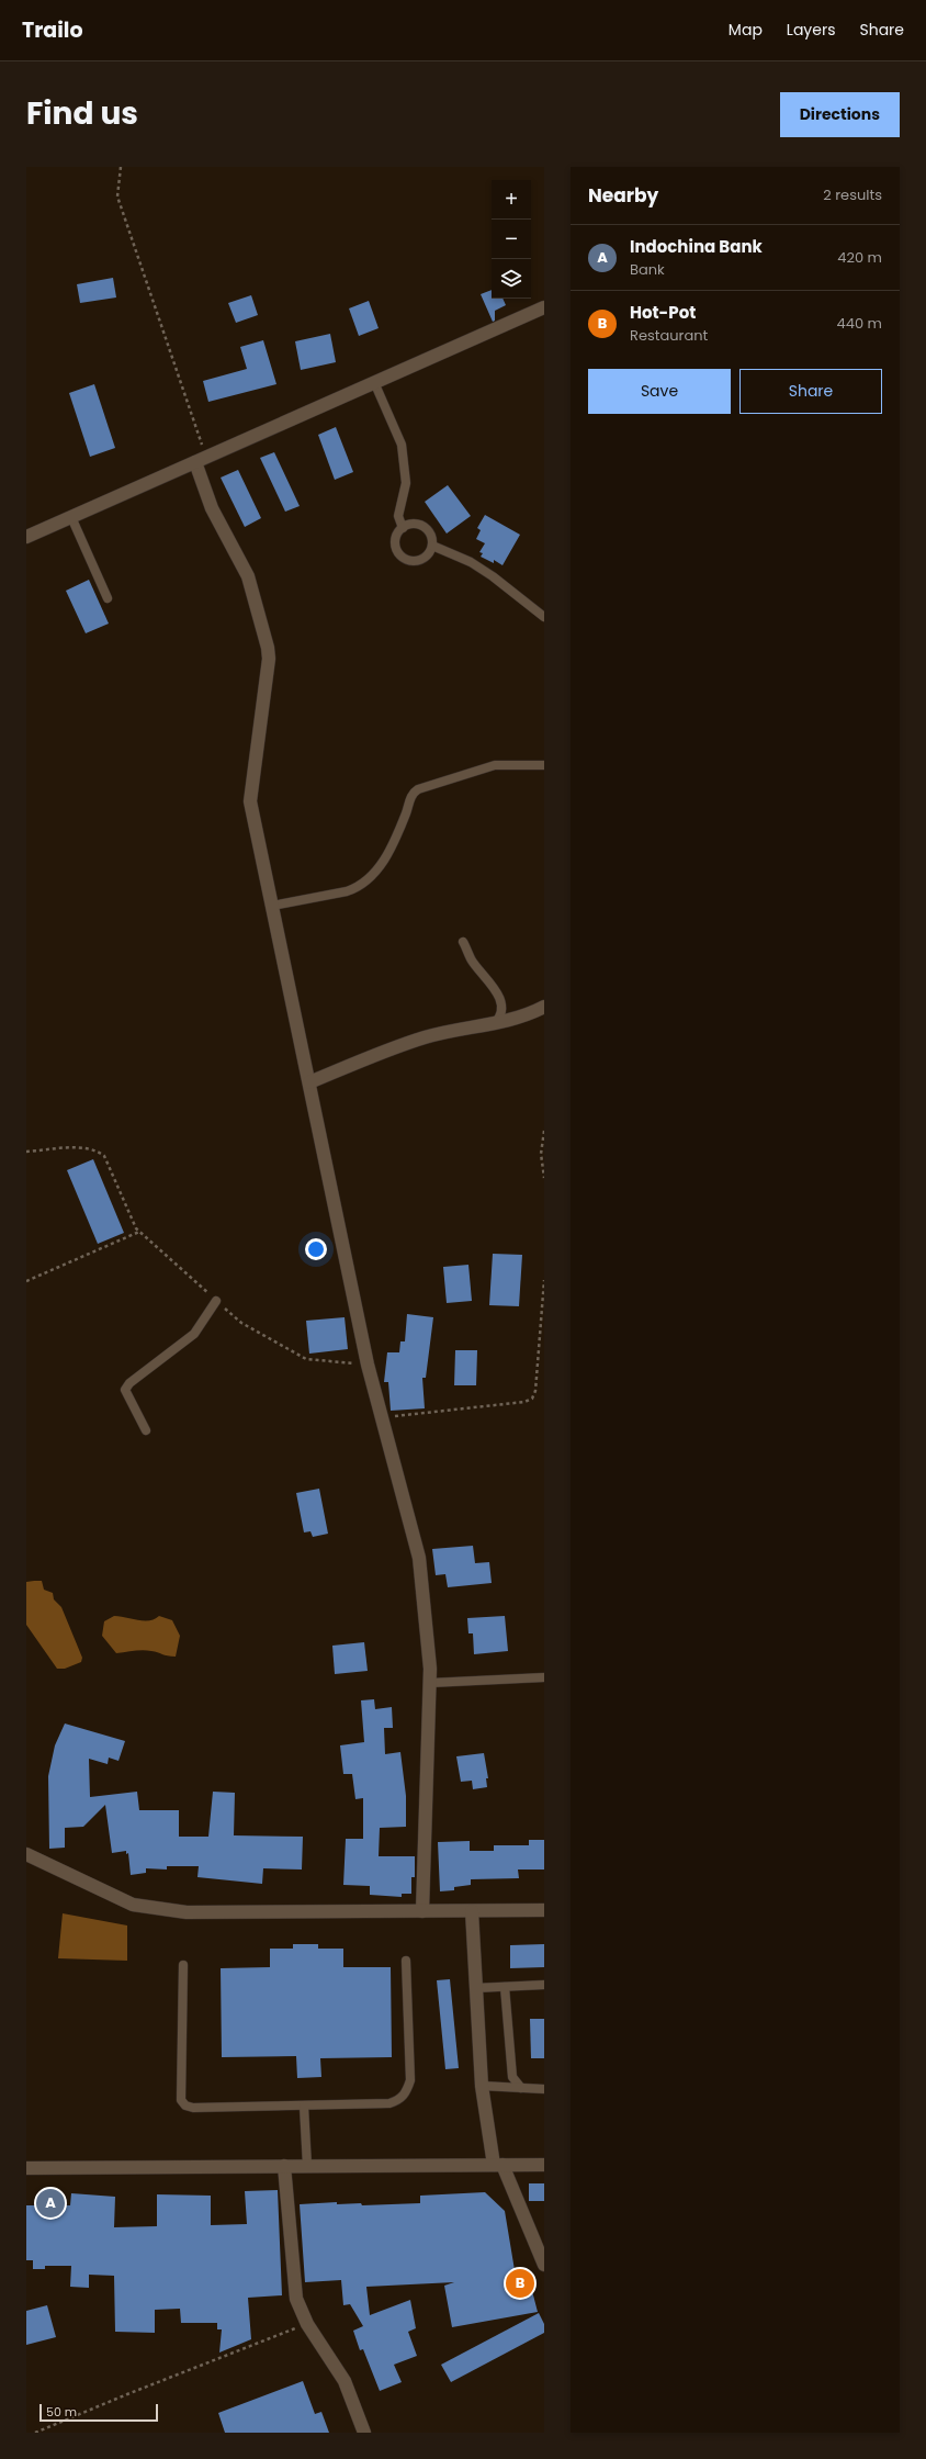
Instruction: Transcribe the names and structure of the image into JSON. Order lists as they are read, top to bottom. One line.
{"scale_bar":"50 m","page":{"header":"Trailo","nav":["Map","Layers","Share"],"title":"Find us","buttons":["Directions",["Save","Share"]],"heading":["Nearby","2 results"],"map_buttons":["+","−"],"list":[{"mark":"A","name":"Indochina Bank","note":"Bank","value":"420 m"},{"mark":"B","name":"Hot-Pot","note":"Restaurant","value":"440 m"}],"pins":["A","B"],"scale":"50 m"}}
